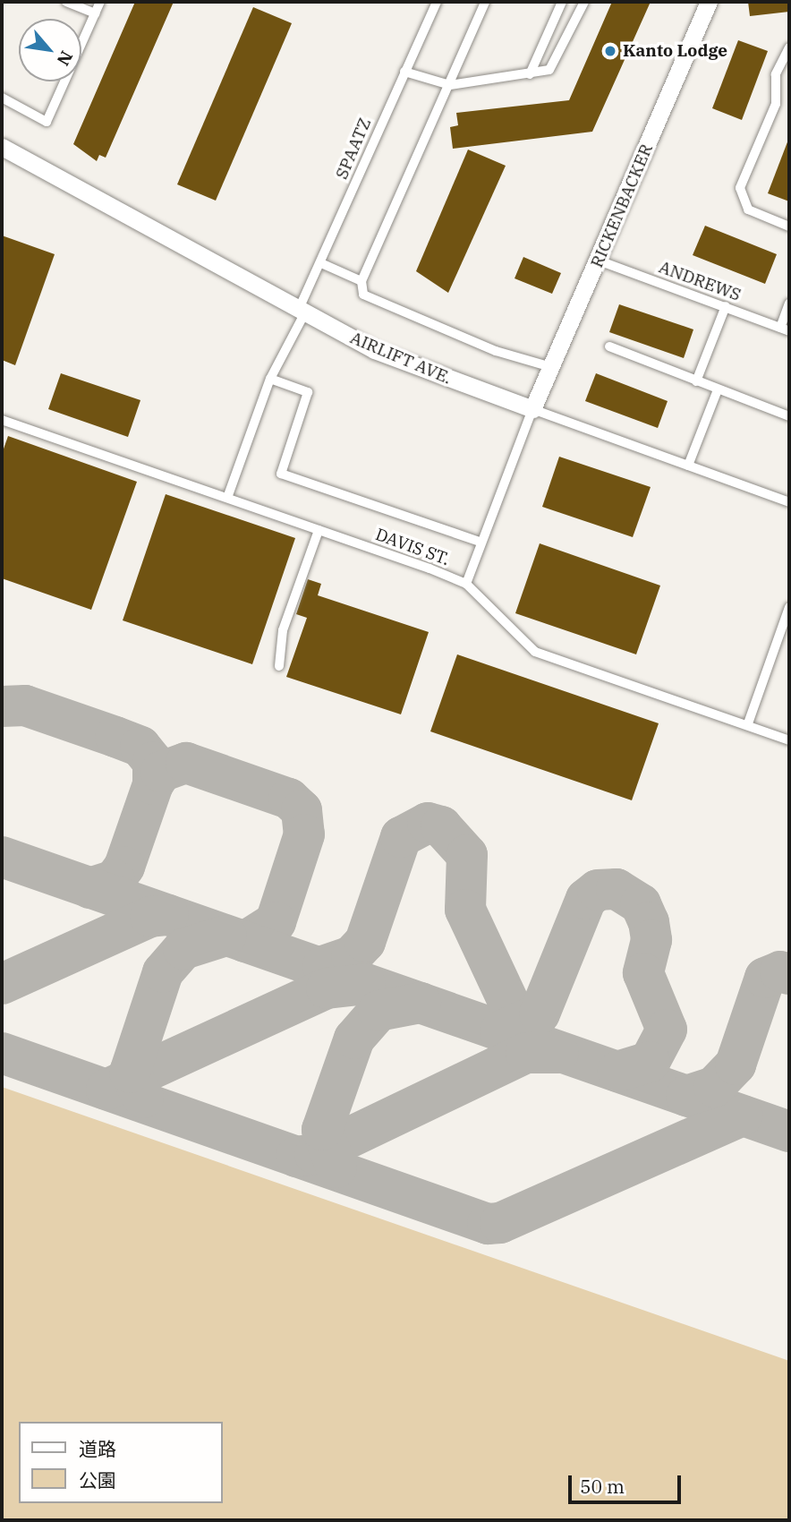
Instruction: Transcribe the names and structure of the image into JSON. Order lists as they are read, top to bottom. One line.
{"streets":{"street":["RICKENBACKER","AIRLIFT AVE."],"lane":["SPAATZ","ANDREWS","DAVIS ST."]},"crossings":[["SPAATZ","AIRLIFT AVE."],["SPAATZ","DAVIS ST."],["RICKENBACKER","ANDREWS"],["RICKENBACKER","AIRLIFT AVE."]],"places":["Kanto Lodge"],"legend":["道路","公園"],"scale_bar":"50 m","north":"bottom right"}
